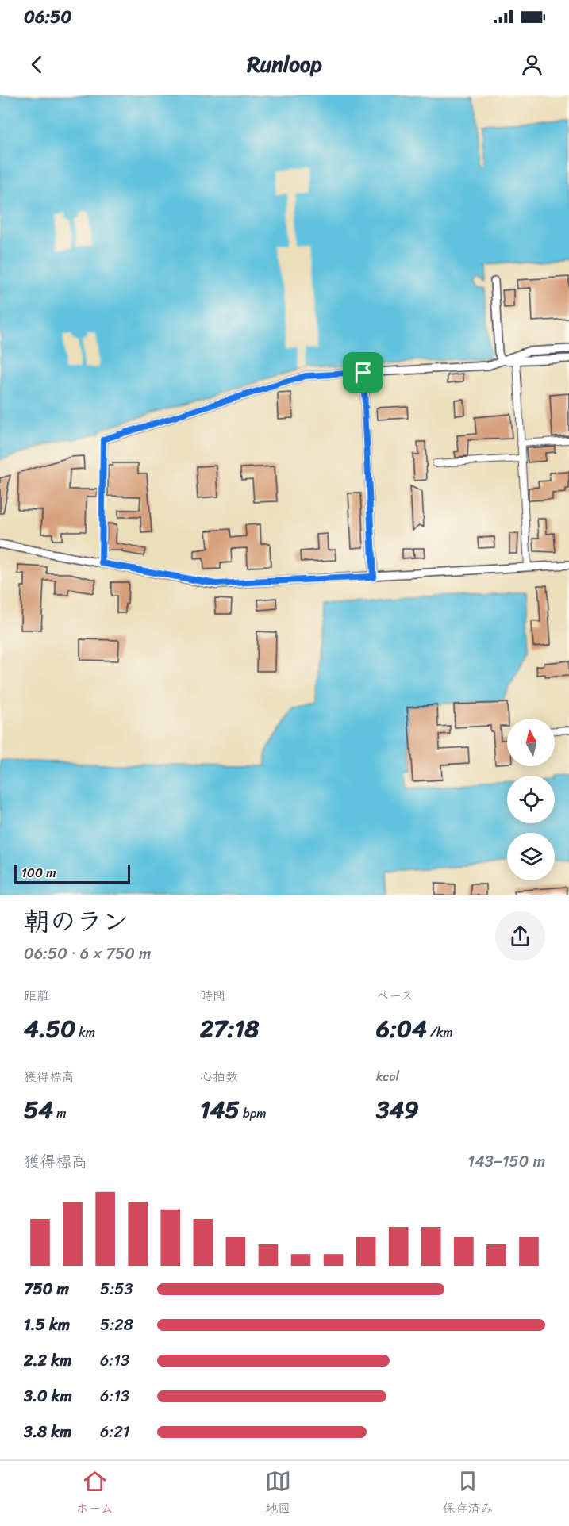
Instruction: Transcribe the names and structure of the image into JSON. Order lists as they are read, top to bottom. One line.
{"scale_bar":"100 m","north":"top","page":{"status":"06:50","header":"Runloop","scale":"100 m","heading":["朝のラン","06:50 · 6 × 750 m"],"stats":[["距離","4.50 km"],["時間","27:18"],["ペース","6:04 /km"],["獲得標高","54 m"],["心拍数","145 bpm"],["kcal","349"]],"chart":["獲得標高","143–150 m"],"list":[{"name":"750 m","note":"5:53"},{"name":"1.5 km","note":"5:28"},{"name":"2.2 km","note":"6:13"},{"name":"3.0 km","note":"6:13"},{"name":"3.8 km","note":"6:21"}],"tabs":["ホーム","地図","保存済み"]}}
